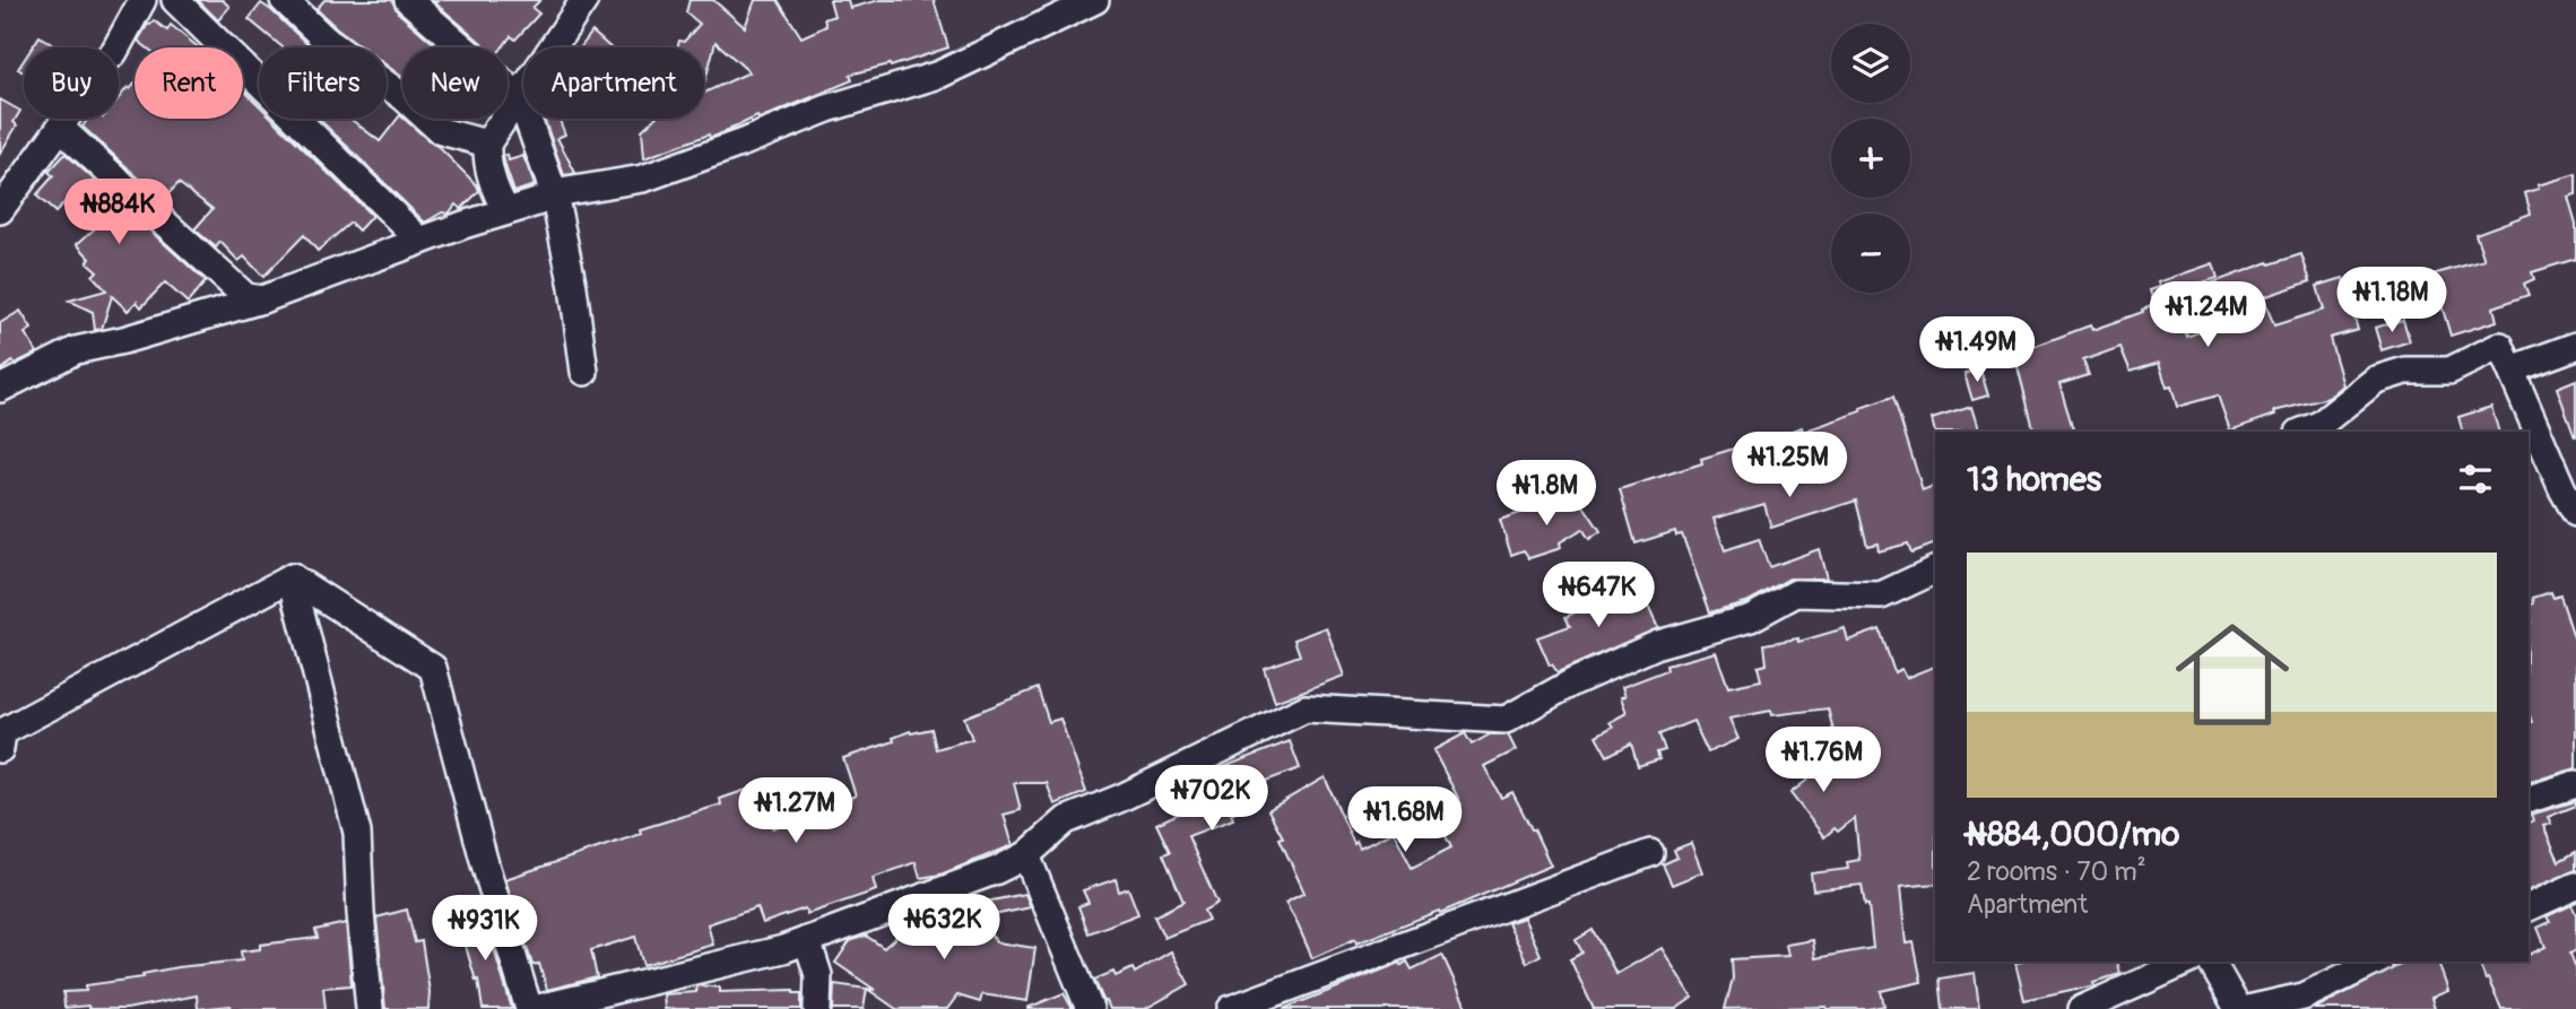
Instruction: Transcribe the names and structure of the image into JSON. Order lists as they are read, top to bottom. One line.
{"page":{"map_buttons":["+","−"],"chip":["Buy","Rent","Filters","New","Apartment"],"price":["₦884K","₦1.18M","₦1.24M","₦1.49M","₦1.25M","₦1.8M","₦647K","₦1.76M","₦702K","₦1.27M","₦1.68M","₦632K","₦931K"],"heading":"13 homes","list":[{"name":"₦884,000/mo","note":"2 rooms · 70 m² · Apartment"}]}}
